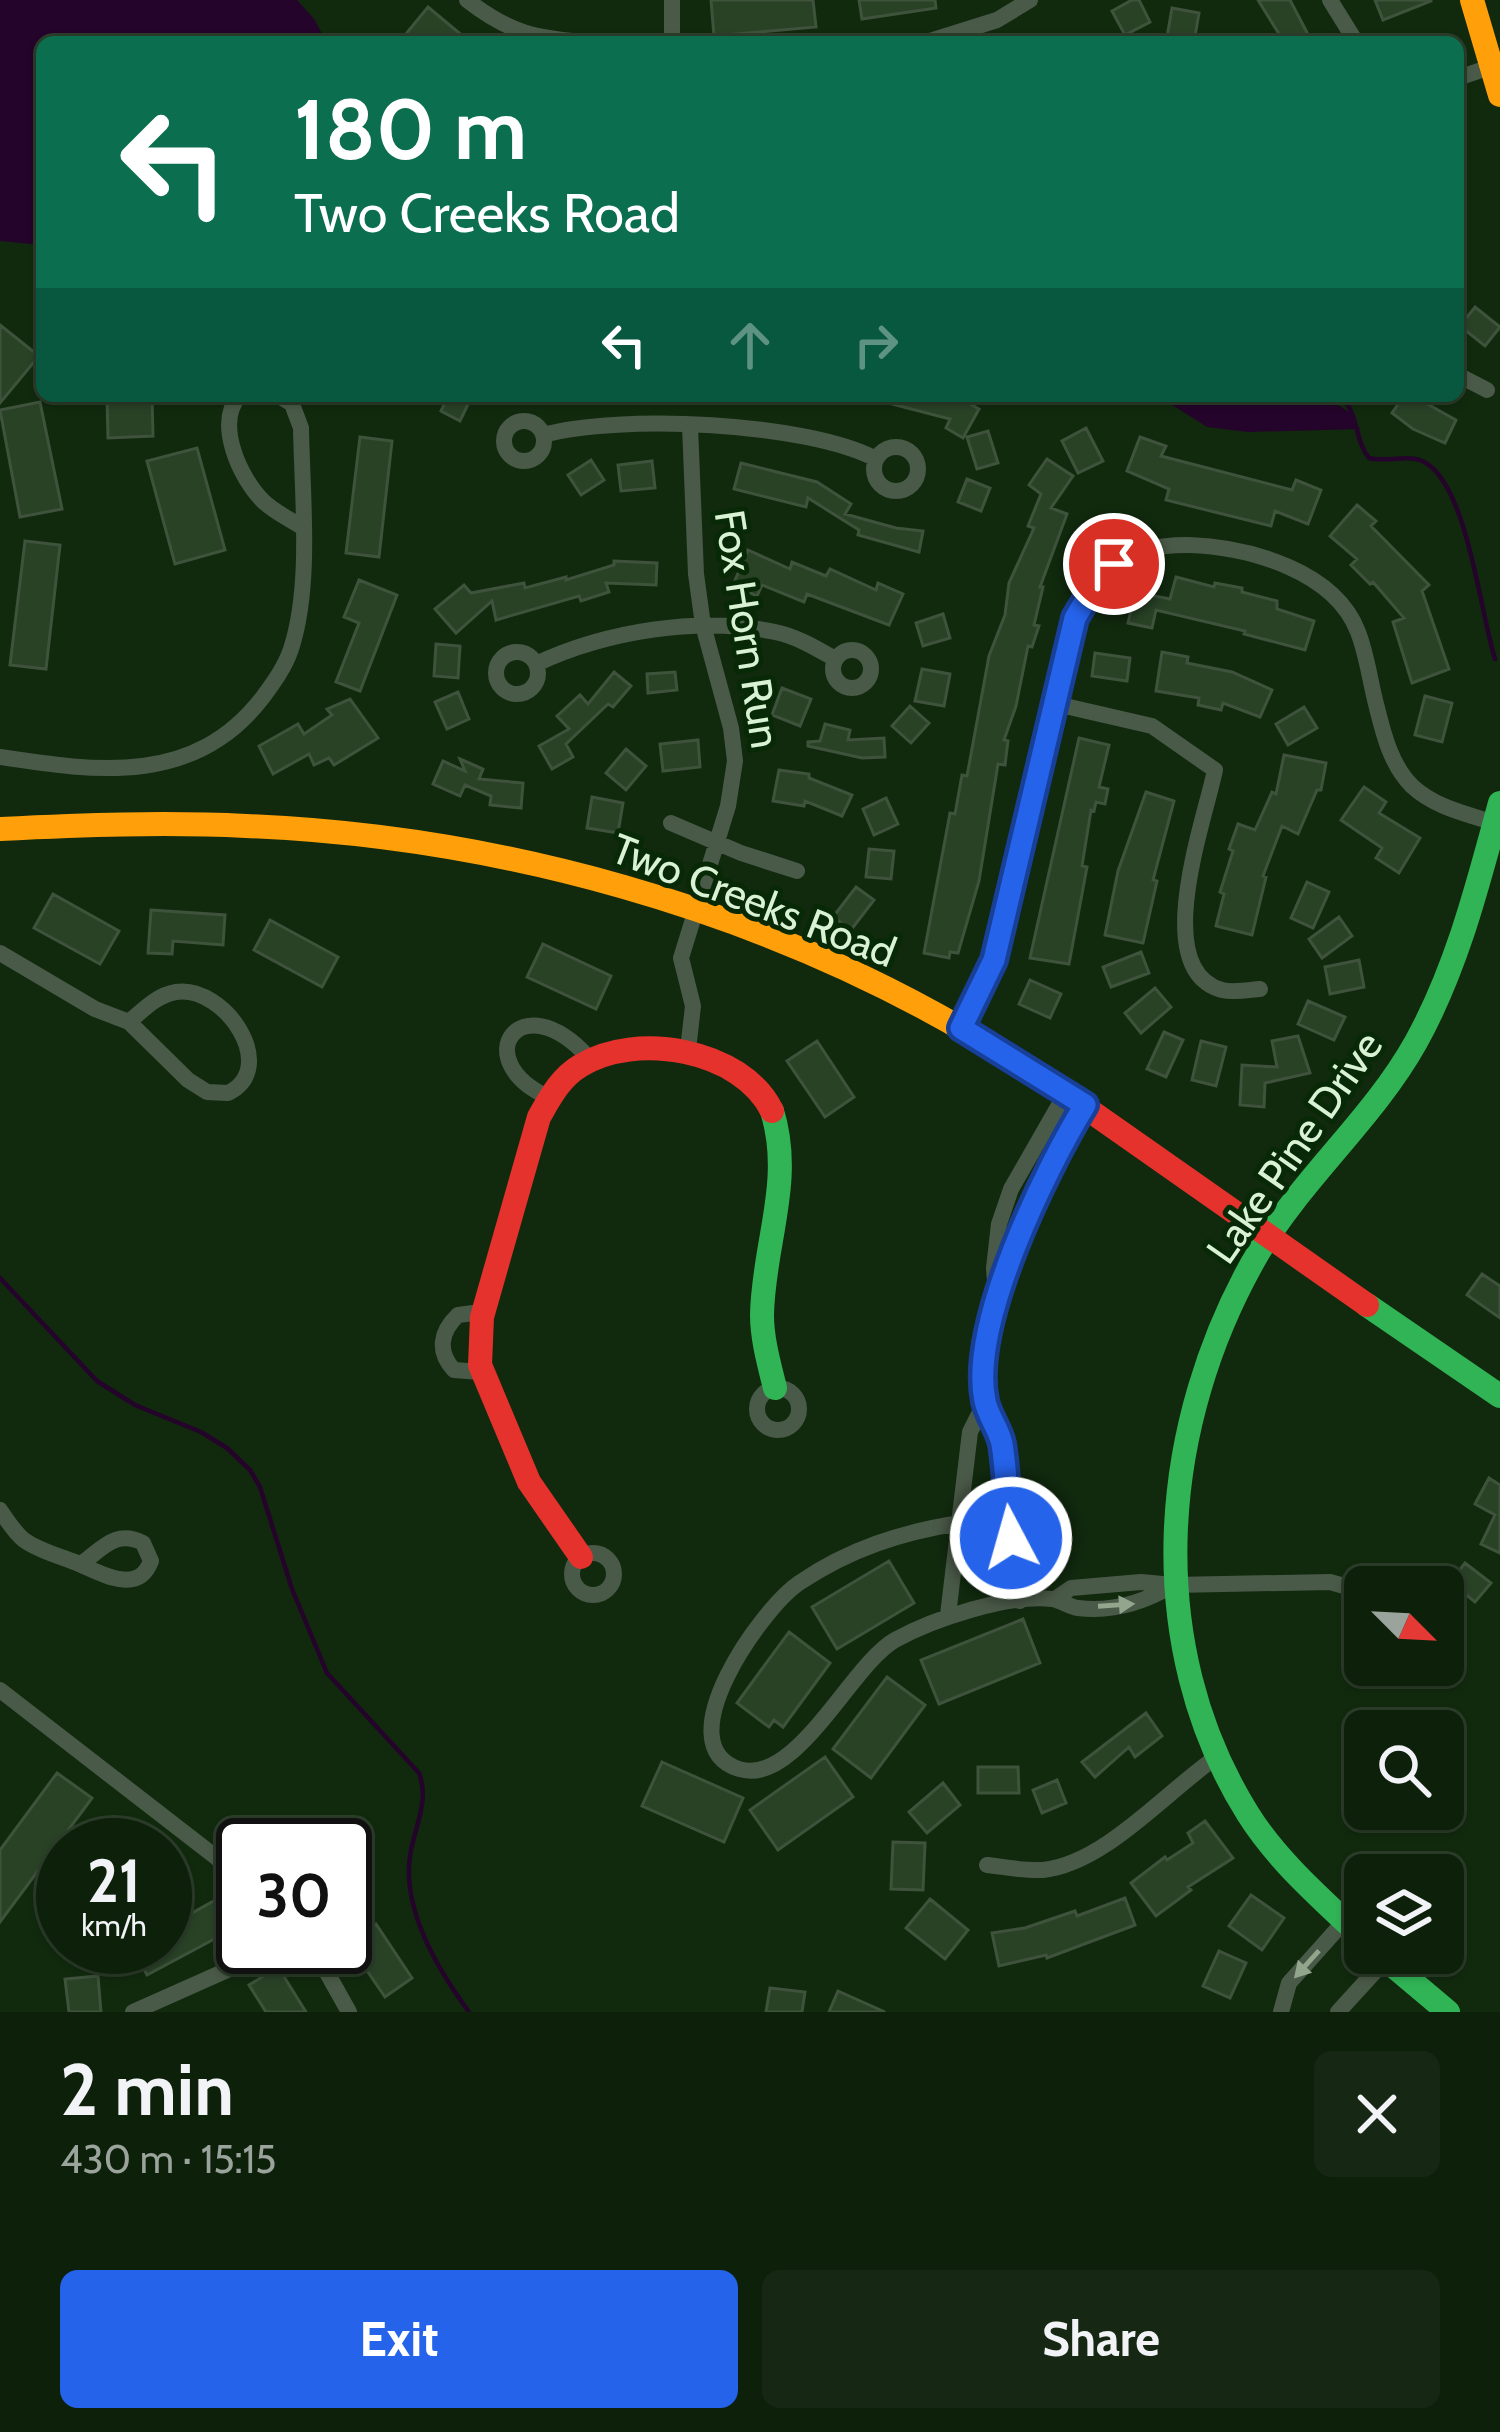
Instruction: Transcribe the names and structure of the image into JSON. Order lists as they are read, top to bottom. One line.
{"streets":{"street":["Fox Horn Run","Two Creeks Road","Lake Pine Drive"]},"crossings":[["Fox Horn Run","Two Creeks Road"],["Two Creeks Road","Lake Pine Drive"]],"north":"bottom right","page":{"turn":["180 m","Two Creeks Road"],"speed":"21 km/h","limit":"30","heading":["2 min","430 m · 15:15"],"buttons":["Exit","Share"]}}
